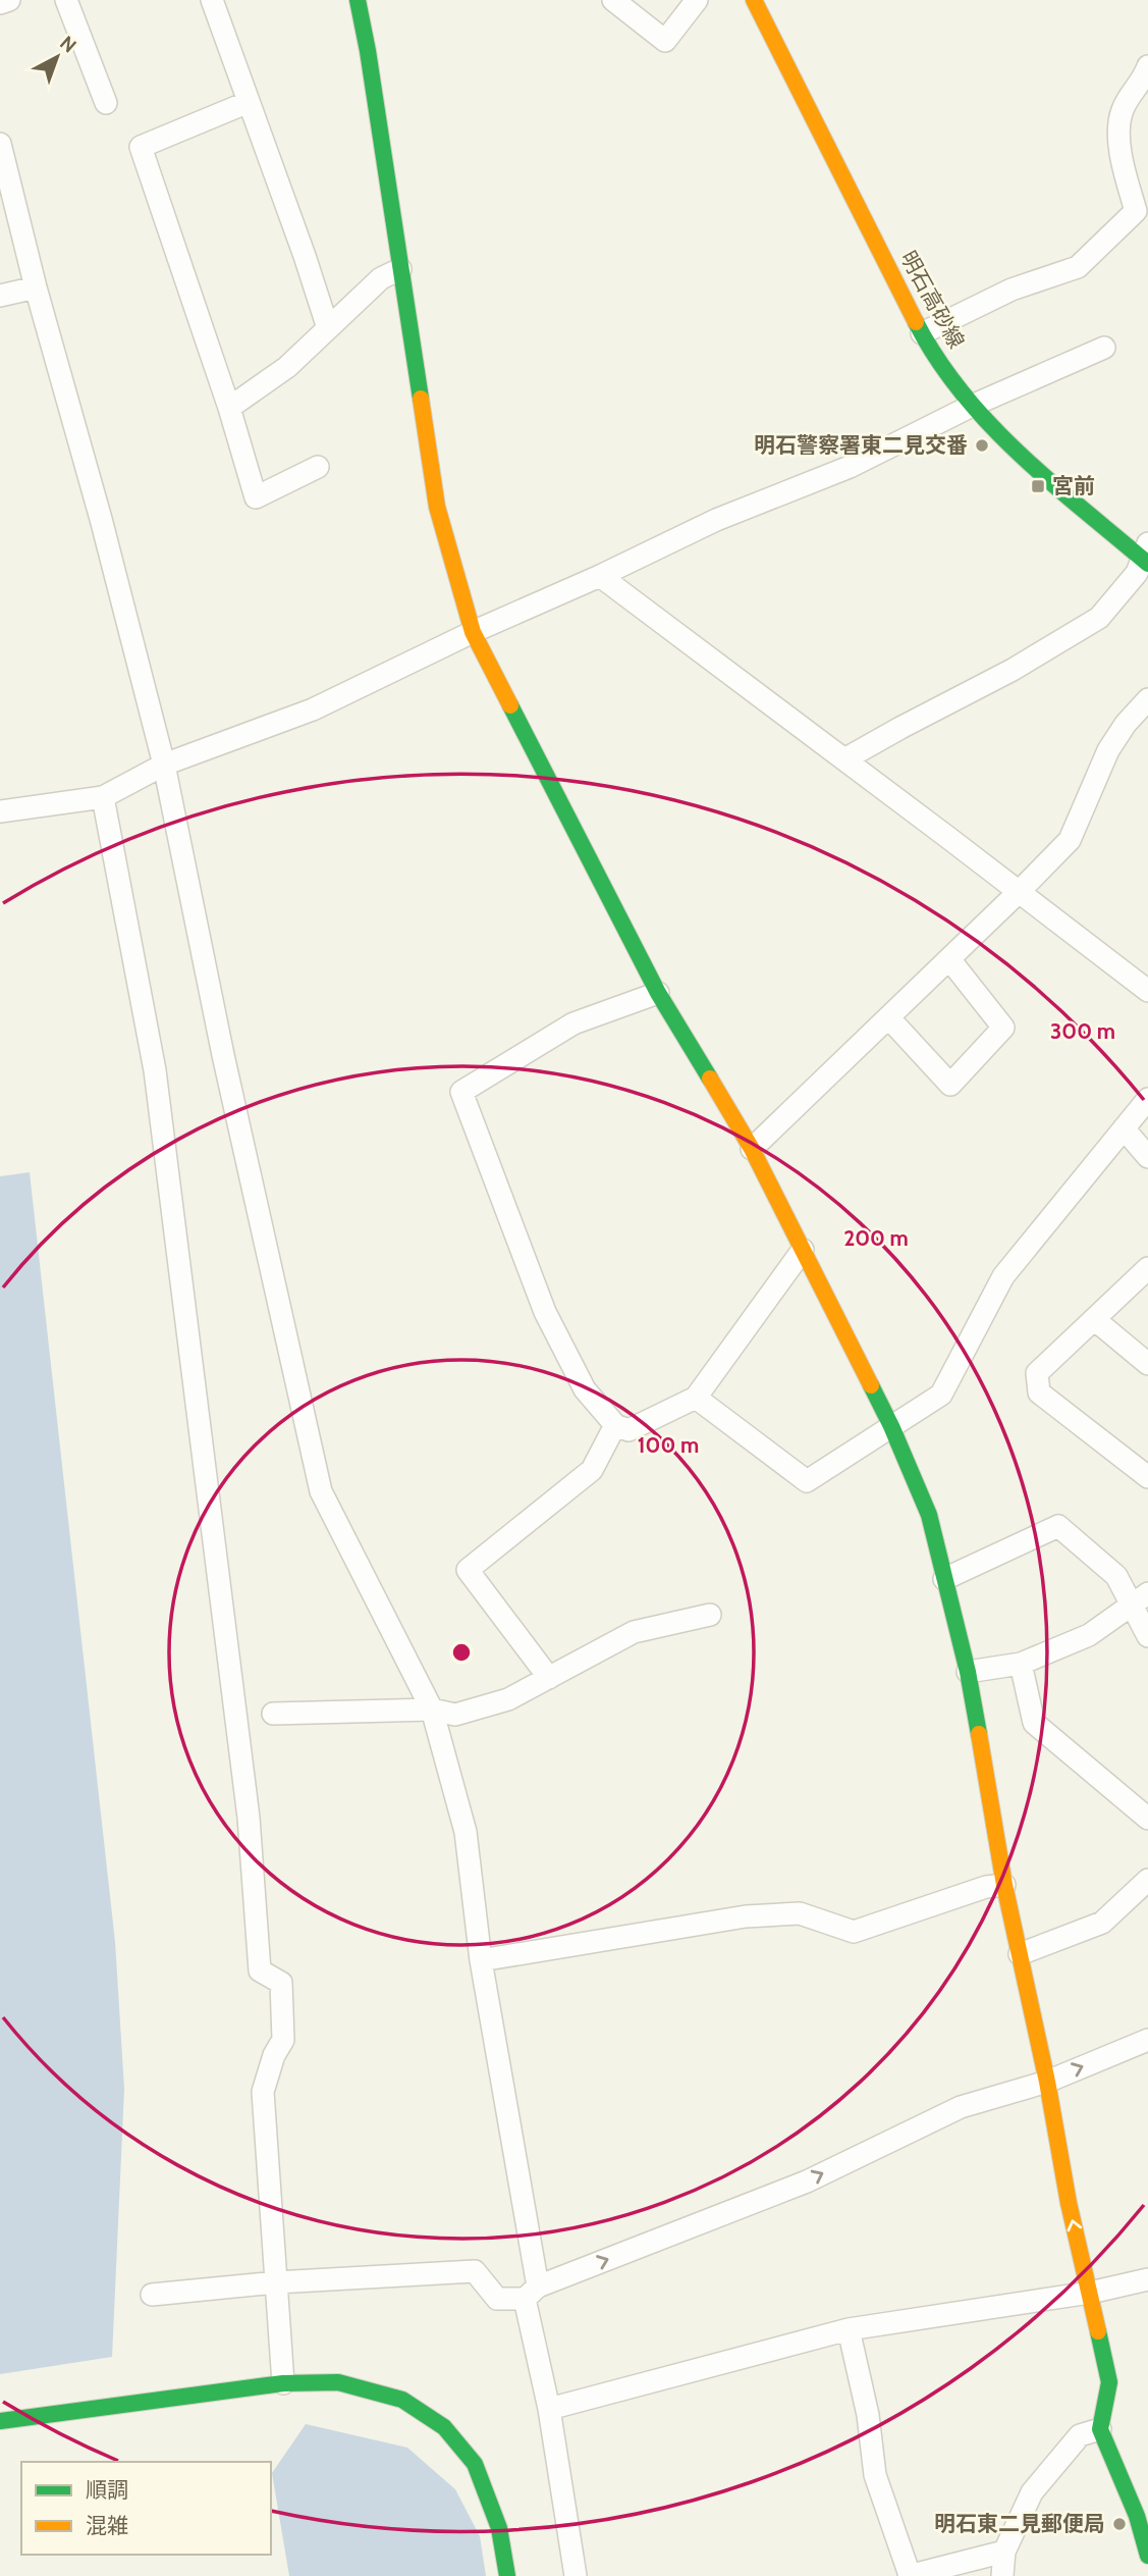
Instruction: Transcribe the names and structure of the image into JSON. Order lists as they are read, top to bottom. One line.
{"streets":{"street":["明石高砂線"]},"places":{"other":["明石警察署東二見交番","明石東二見郵便局"],"transit":["宮前"]},"legend":["順調","混雑"],"north":"top right","rings":["300 m","200 m","100 m"]}
